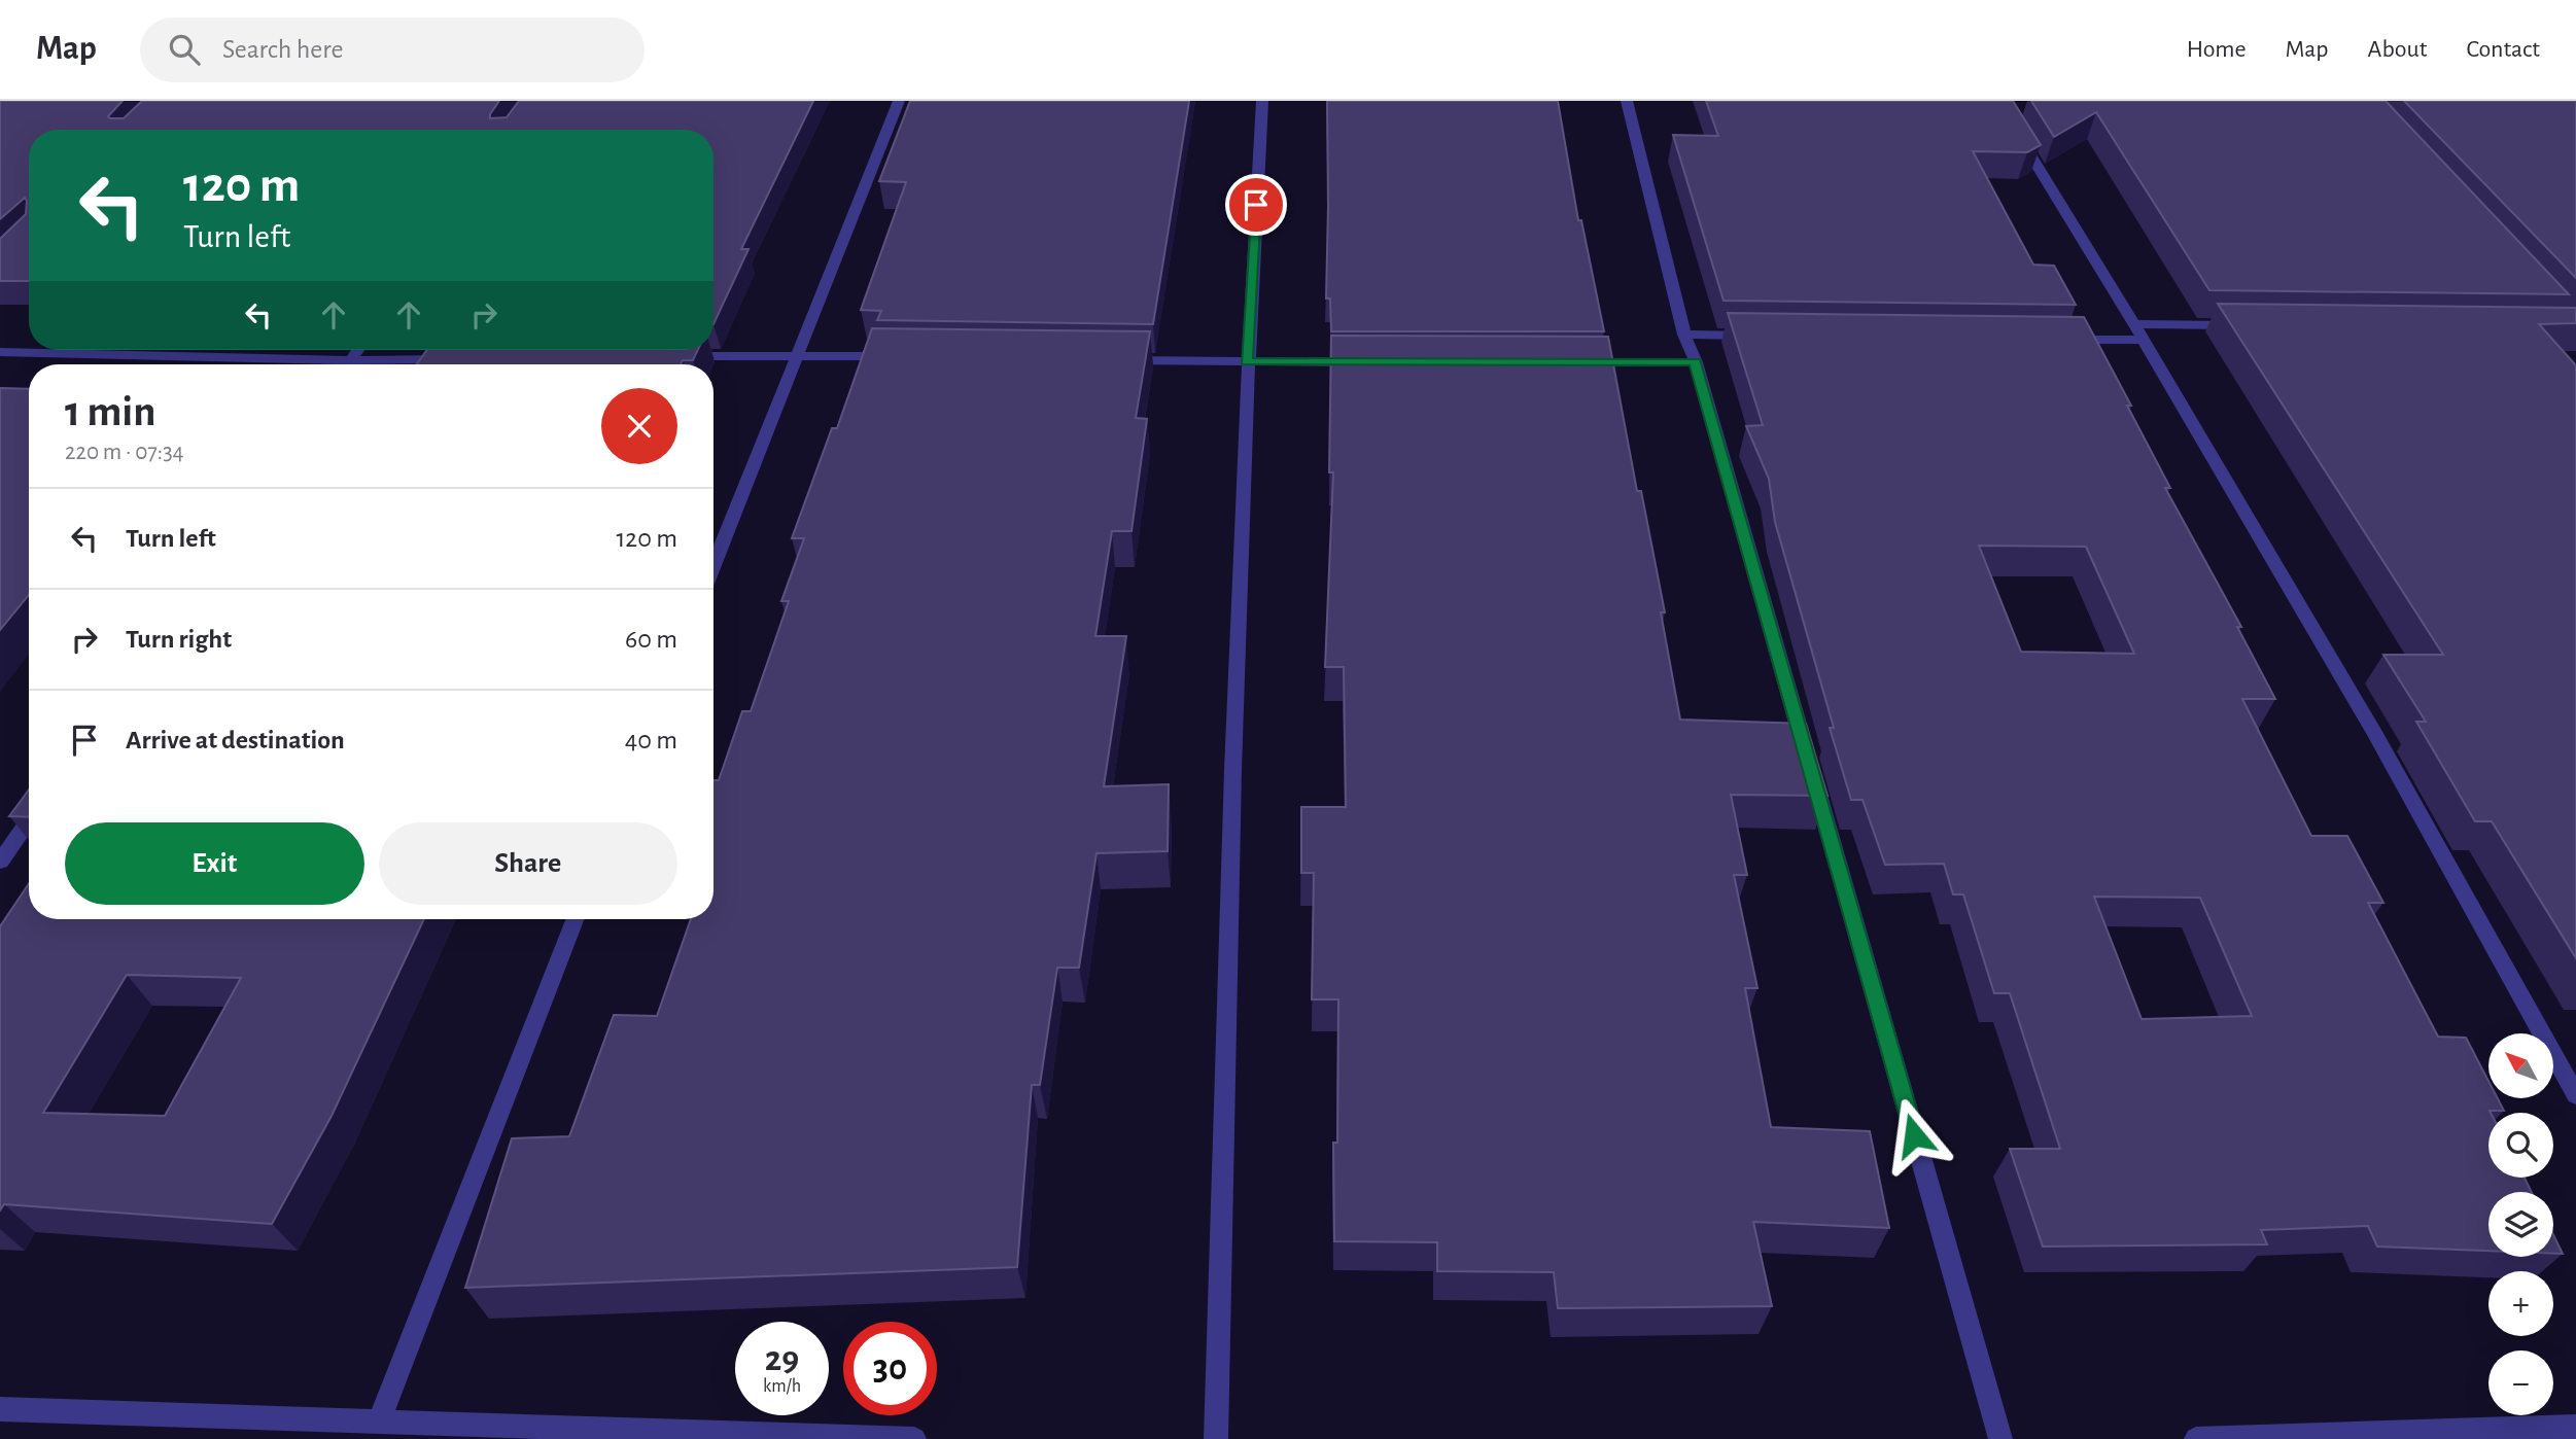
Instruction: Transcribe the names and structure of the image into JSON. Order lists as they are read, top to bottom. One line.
{"north":"top left","page":{"header":"Map","search":"Search here","nav":["Home","Map","About","Contact"],"turn":["120 m","Turn left"],"heading":["1 min","220 m · 07:34"],"list":[{"name":"Turn left","value":"120 m"},{"name":"Turn right","value":"60 m"},{"name":"Arrive at destination","value":"40 m"}],"buttons":["Exit","Share"],"map_buttons":["+","−"],"speed":"29 km/h","limit":"30"}}
